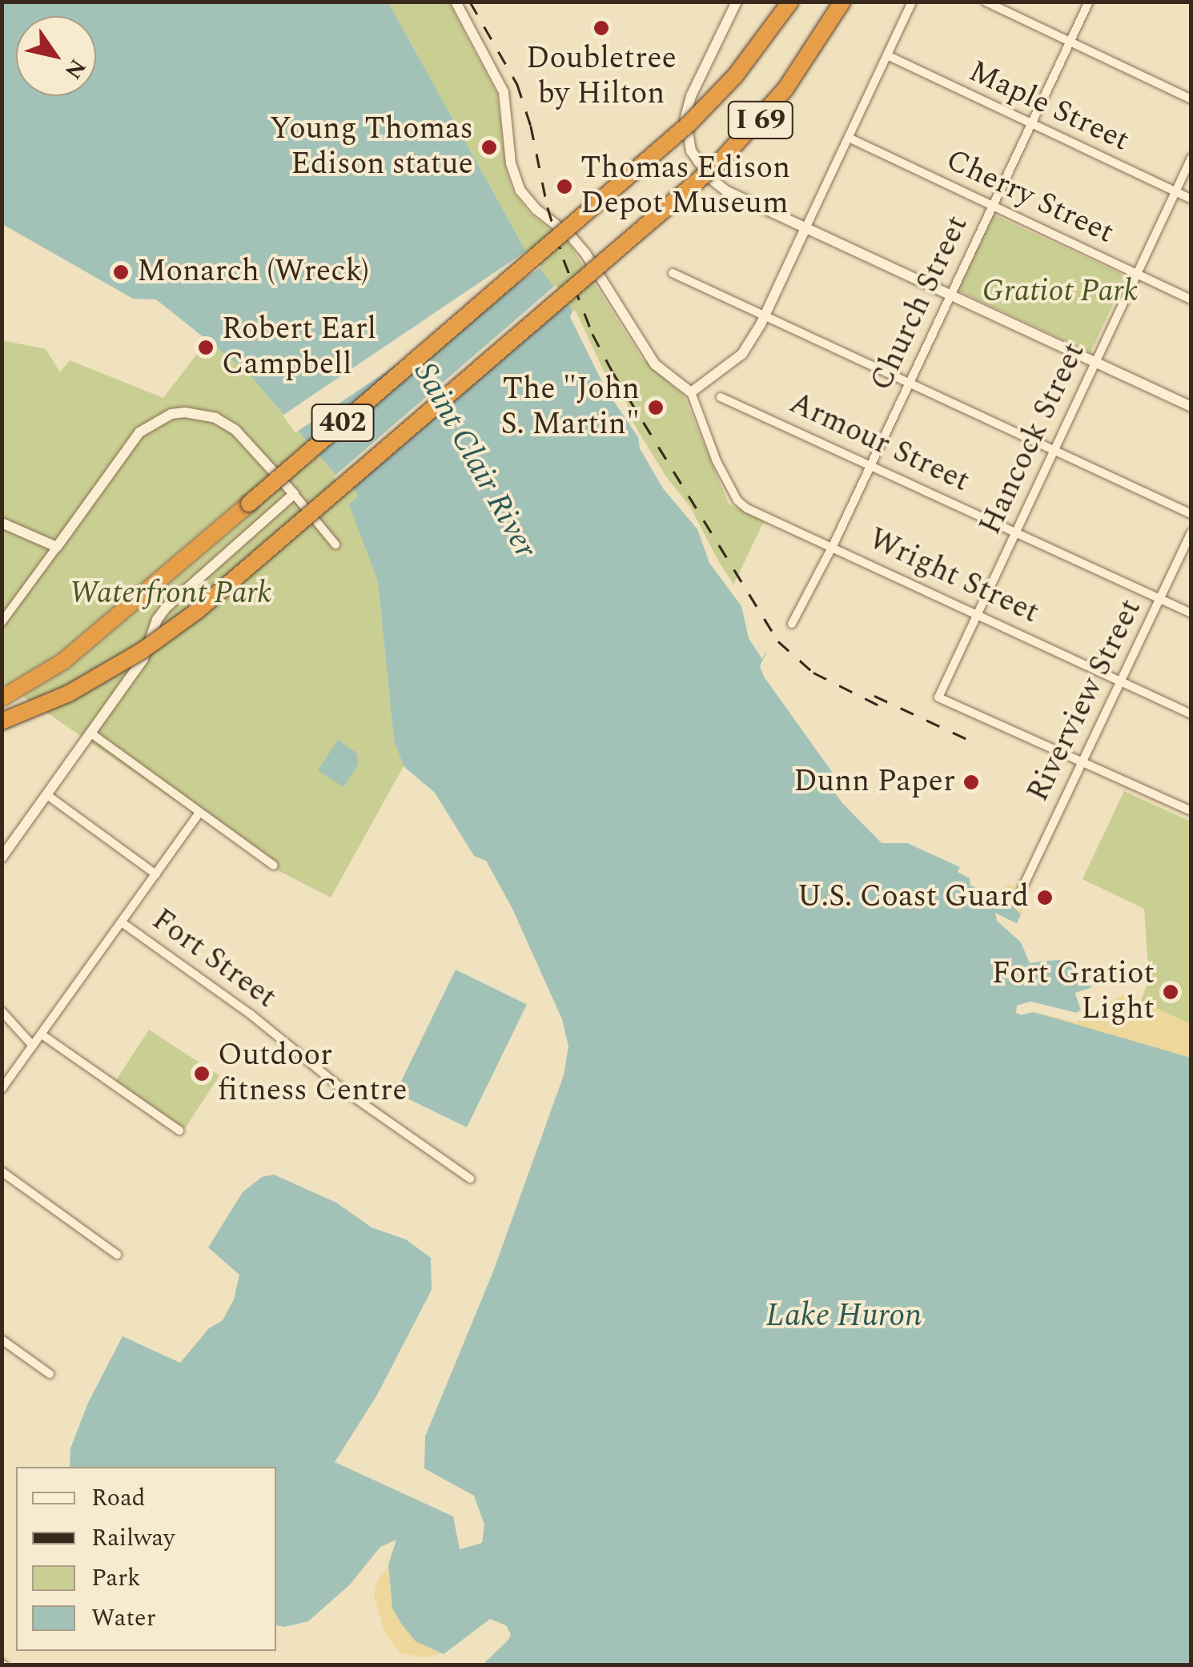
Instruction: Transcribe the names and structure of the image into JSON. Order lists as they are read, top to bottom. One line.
{"streets":{"highway":["I 69","402"],"street":["Maple Street","Cherry Street","Church Street","Hancock Street","Armour Street","Wright Street","Riverview Street","Fort Street"]},"crossings":[["Maple Street","Church Street"],["Maple Street","Hancock Street"],["I 69","402"],["Cherry Street","Church Street"],["Cherry Street","Hancock Street"],["Church Street","Armour Street"],["Church Street","Wright Street"],["Hancock Street","Armour Street"],["Hancock Street","Wright Street"],["Hancock Street","Riverview Street"],["Armour Street","Riverview Street"],["Wright Street","Riverview Street"]],"water":["Saint Clair River","Lake Huron"],"parks":["Gratiot Park","Waterfront Park"],"places":["Doubletree by Hilton","Young Thomas Edison statue","Thomas Edison Depot Museum","Monarch (Wreck)","Robert Earl Campbell","The \"John S. Martin\"","Dunn Paper","U.S. Coast Guard","Fort Gratiot Light","Outdoor fitness Centre"],"legend":["Road","Railway","Park","Water"],"north":"bottom right"}
